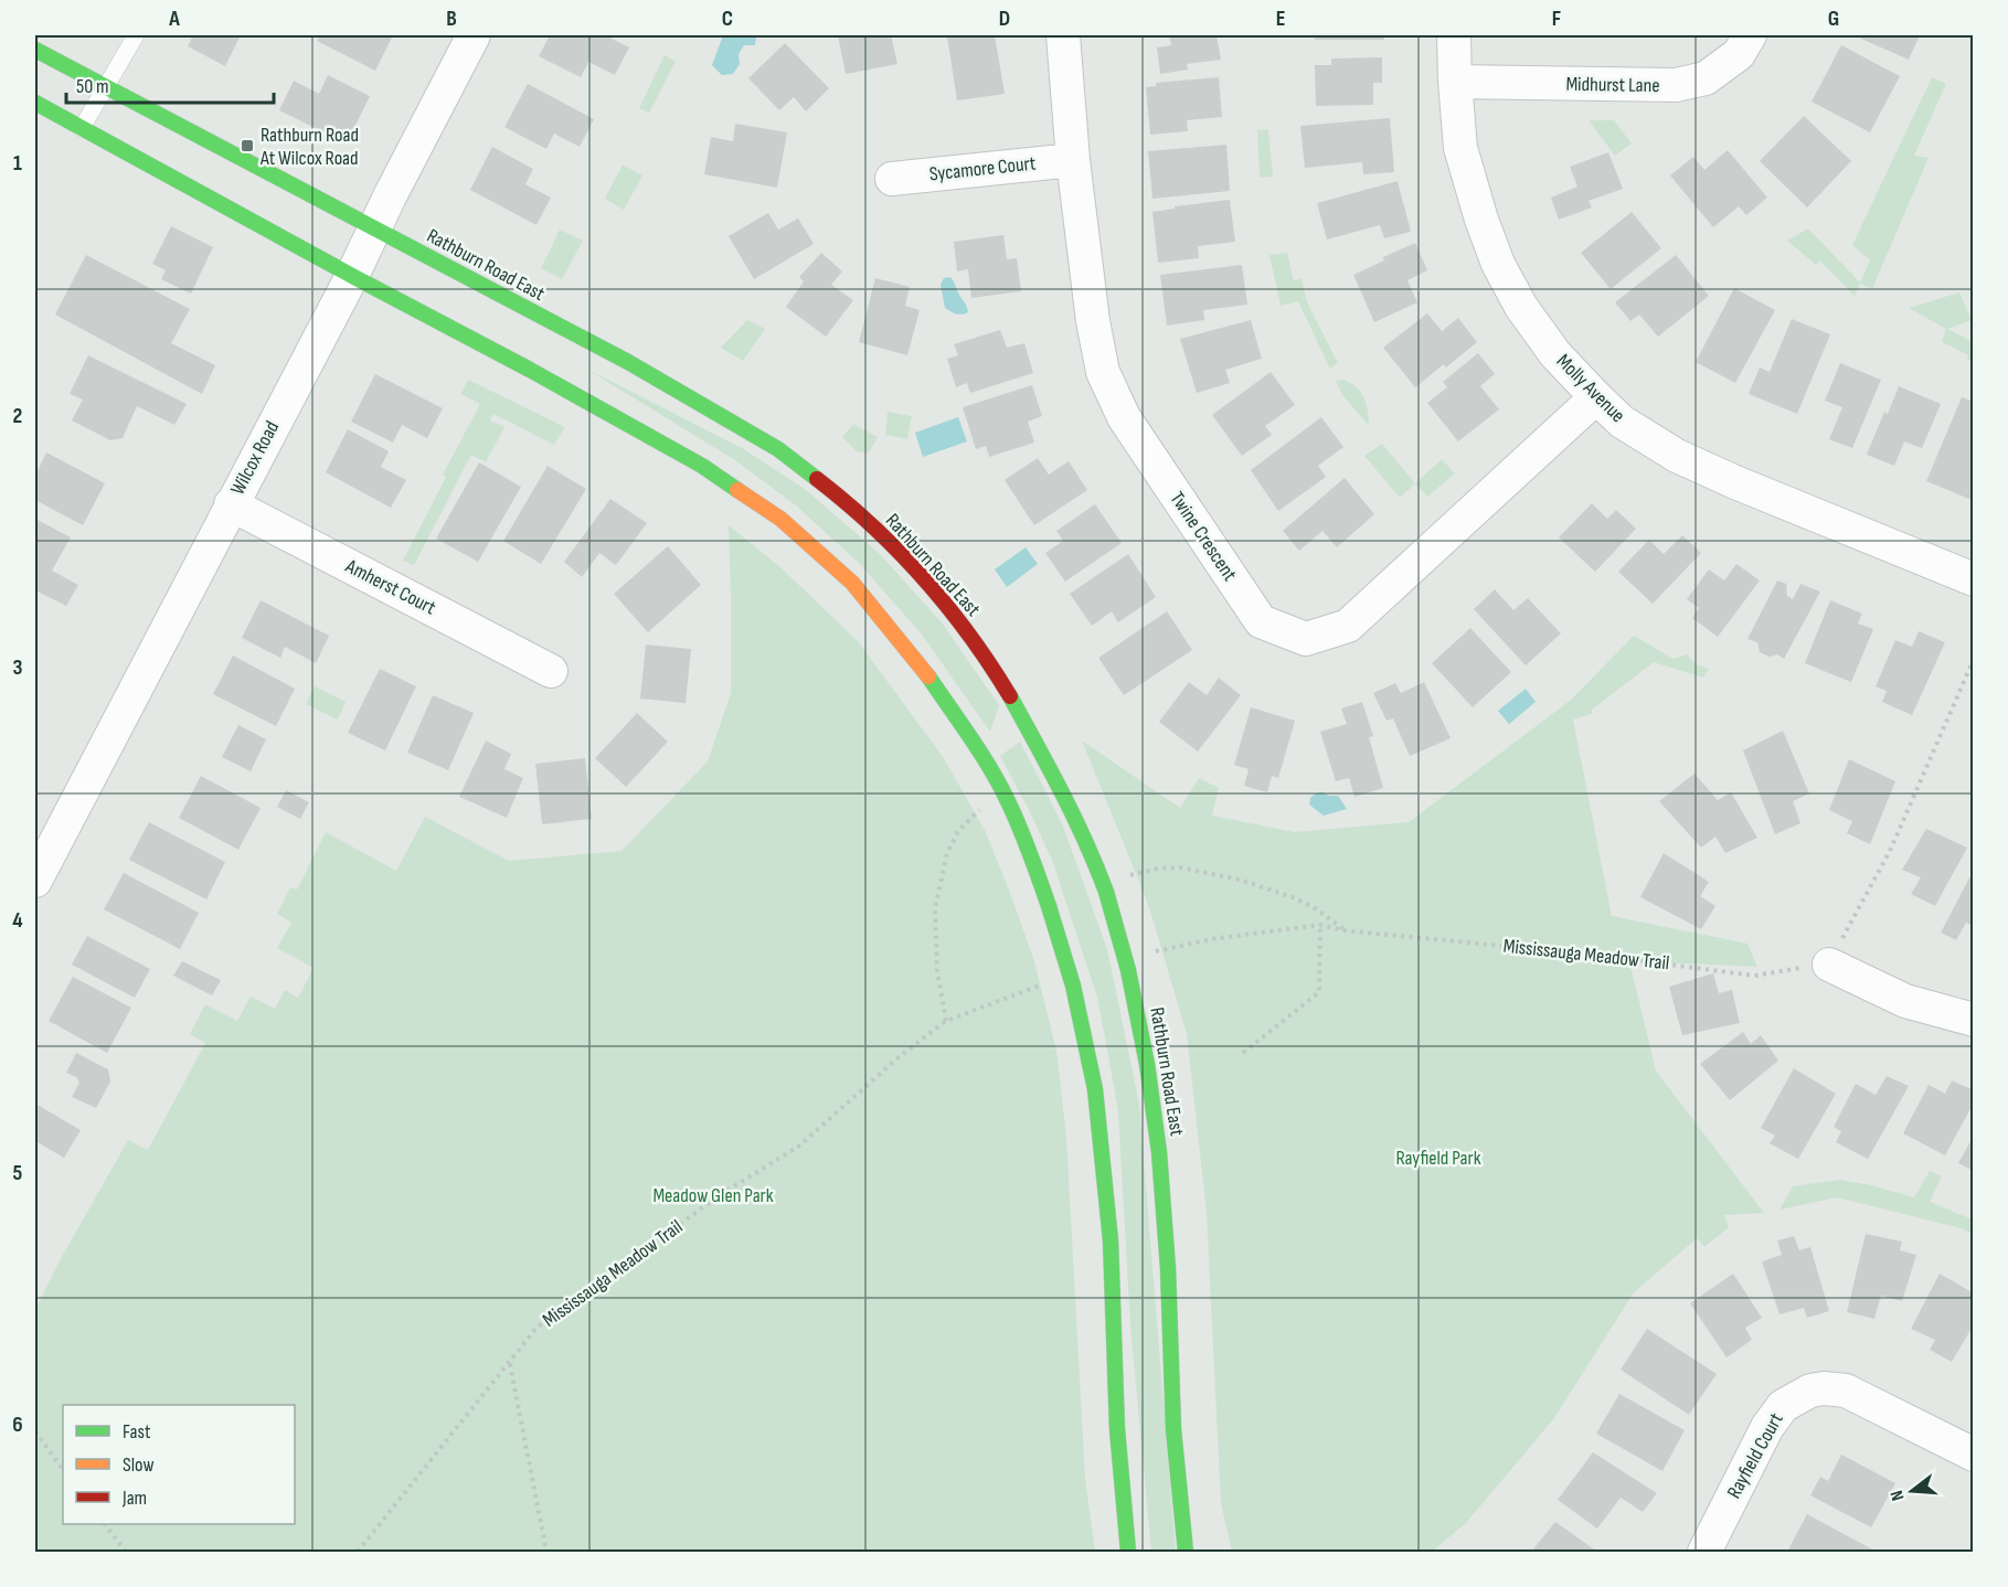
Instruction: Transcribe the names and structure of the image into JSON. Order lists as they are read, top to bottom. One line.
{"streets":{"street":["Midhurst Lane","Sycamore Court","Rathburn Road East","Molly Avenue","Wilcox Road","Twine Crescent","Amherst Court","Rayfield Court"],"path":["Mississauga Meadow Trail"]},"crossings":[["Midhurst Lane","Molly Avenue"],["Sycamore Court","Twine Crescent"],["Rathburn Road East","Wilcox Road"],["Molly Avenue","Twine Crescent"],["Wilcox Road","Amherst Court"]],"parks":["Rayfield Park","Meadow Glen Park"],"places":{"transit":["Rathburn Road At Wilcox Road"]},"legend":["Fast","Slow","Jam"],"scale_bar":"50 m","north":"left","grid":{"columns":["A","B","C","D","E","F","G"],"rows":["1","2","3","4","5","6"]}}
